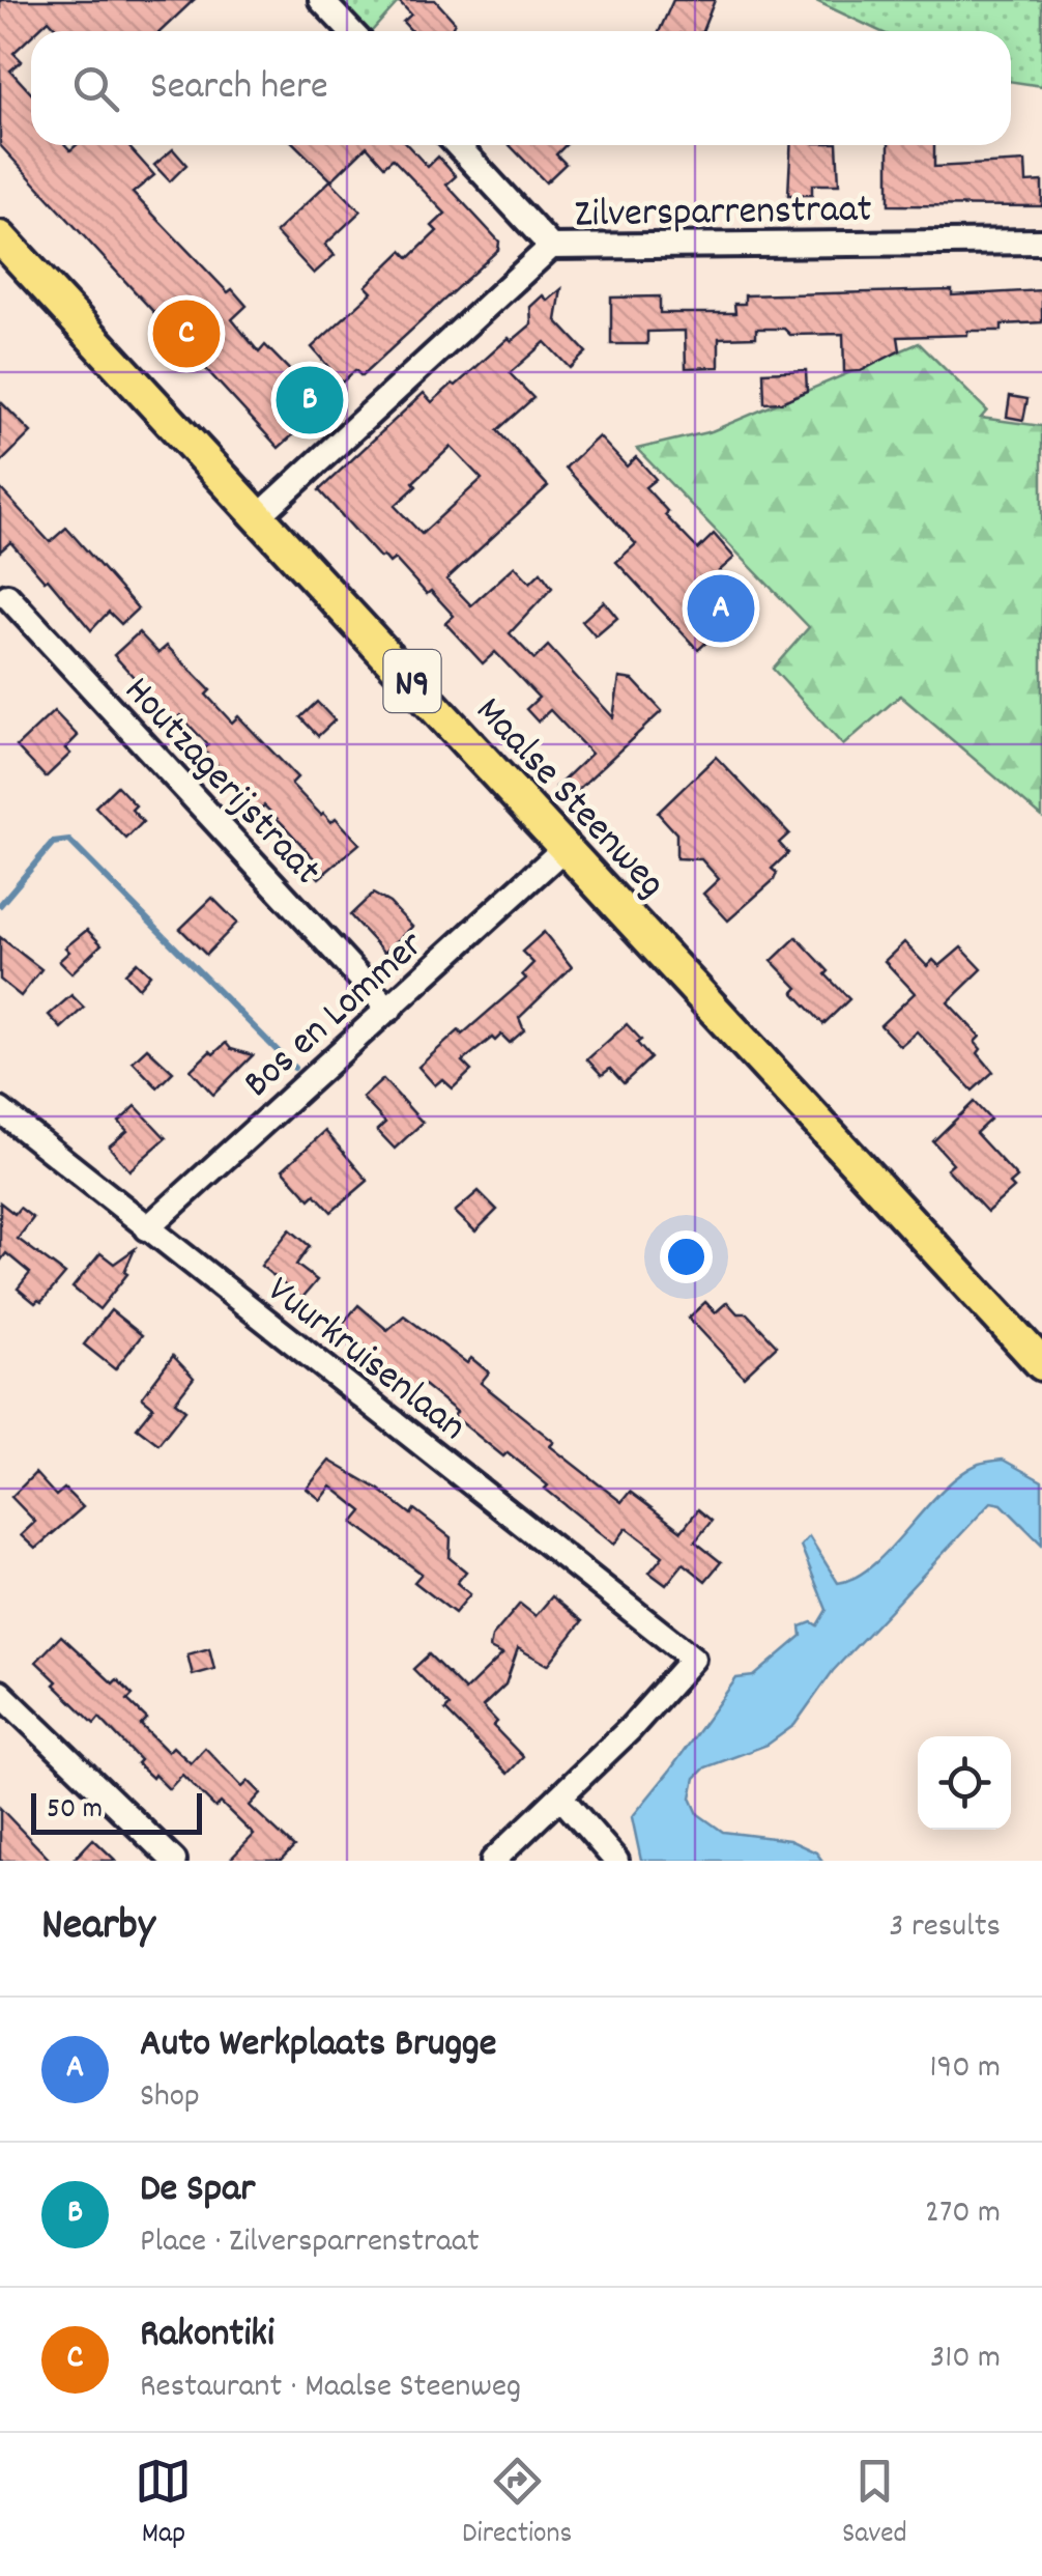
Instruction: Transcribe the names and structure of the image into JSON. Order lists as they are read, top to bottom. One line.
{"streets":{"main road":["N9","Maalse Steenweg"],"street":["Zilversparrenstraat","Houtzagerijstraat","Bos en Lommer","Vuurkruisenlaan"]},"crossings":[["Zilversparrenstraat","Maalse Steenweg"],["Houtzagerijstraat","Bos en Lommer"],["Maalse Steenweg","Bos en Lommer"],["Bos en Lommer","Vuurkruisenlaan"]],"scale_bar":"50 m","page":{"search":"Search here","pins":["C","B","A"],"scale":"50 m","heading":["Nearby","3 results"],"list":[{"mark":"A","name":"Auto Werkplaats Brugge","note":"Shop","value":"190 m"},{"mark":"B","name":"De Spar","note":"Place · Zilversparrenstraat","value":"270 m"},{"mark":"C","name":"Rakontiki","note":"Restaurant · Maalse Steenweg","value":"310 m"}],"nav":["Map","Directions","Saved"]}}
